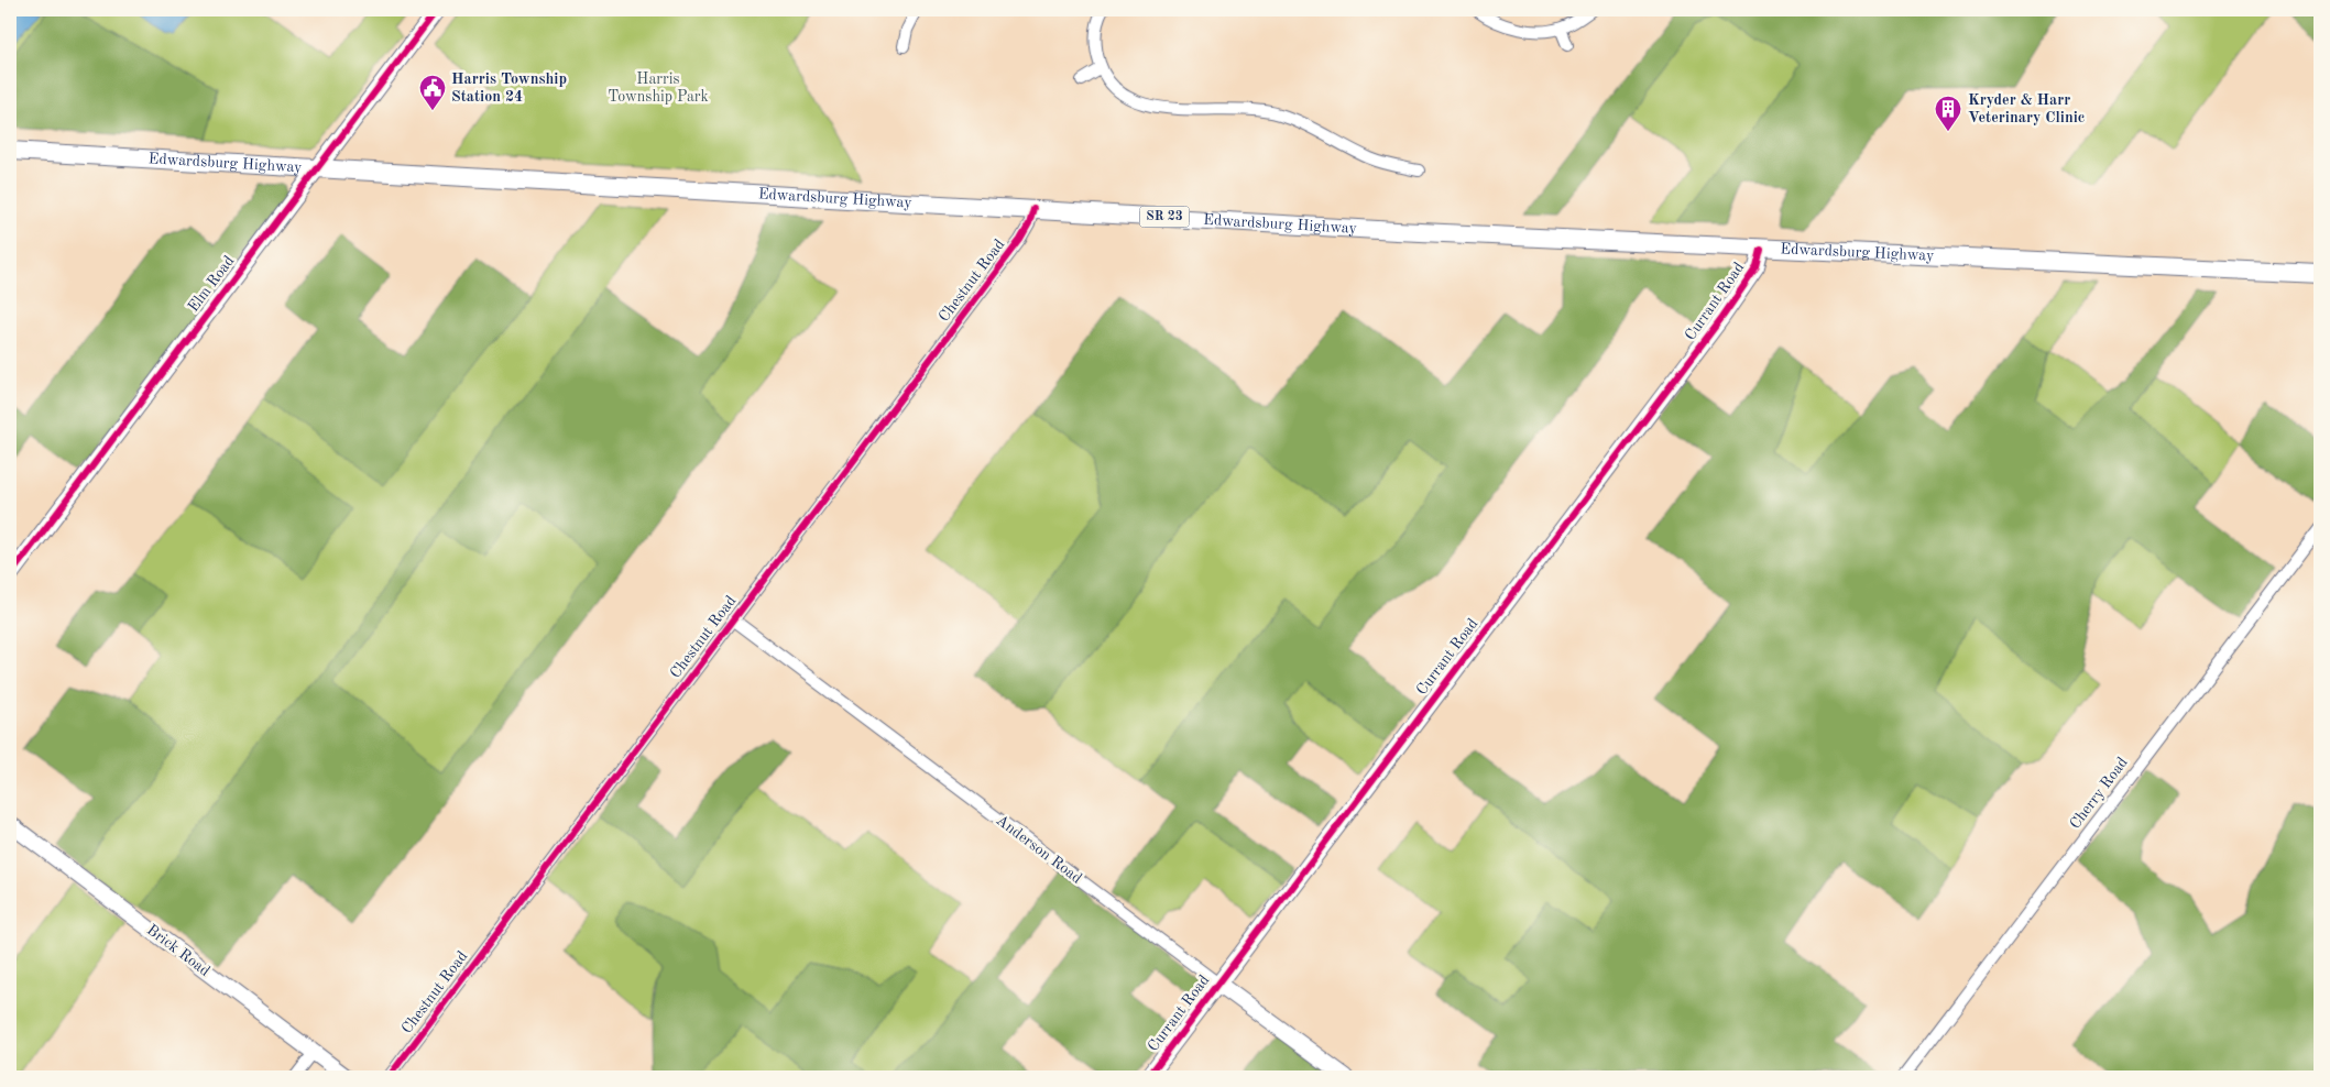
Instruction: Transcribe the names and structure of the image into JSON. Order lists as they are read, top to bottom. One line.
{"streets":{"main road":["Edwardsburg Highway","SR 23"],"street":["Chestnut Road","Elm Road","Currant Road","Cherry Road","Anderson Road","Brick Road"]},"crossings":[["Edwardsburg Highway","Chestnut Road"],["Edwardsburg Highway","Elm Road"],["Edwardsburg Highway","Currant Road"],["Chestnut Road","Anderson Road"],["Currant Road","Anderson Road"]],"parks":["Harris Township Park"],"places":{"public building":["Harris Township Station 24"],"building":["Kryder & Harr Veterinary Clinic"]}}
